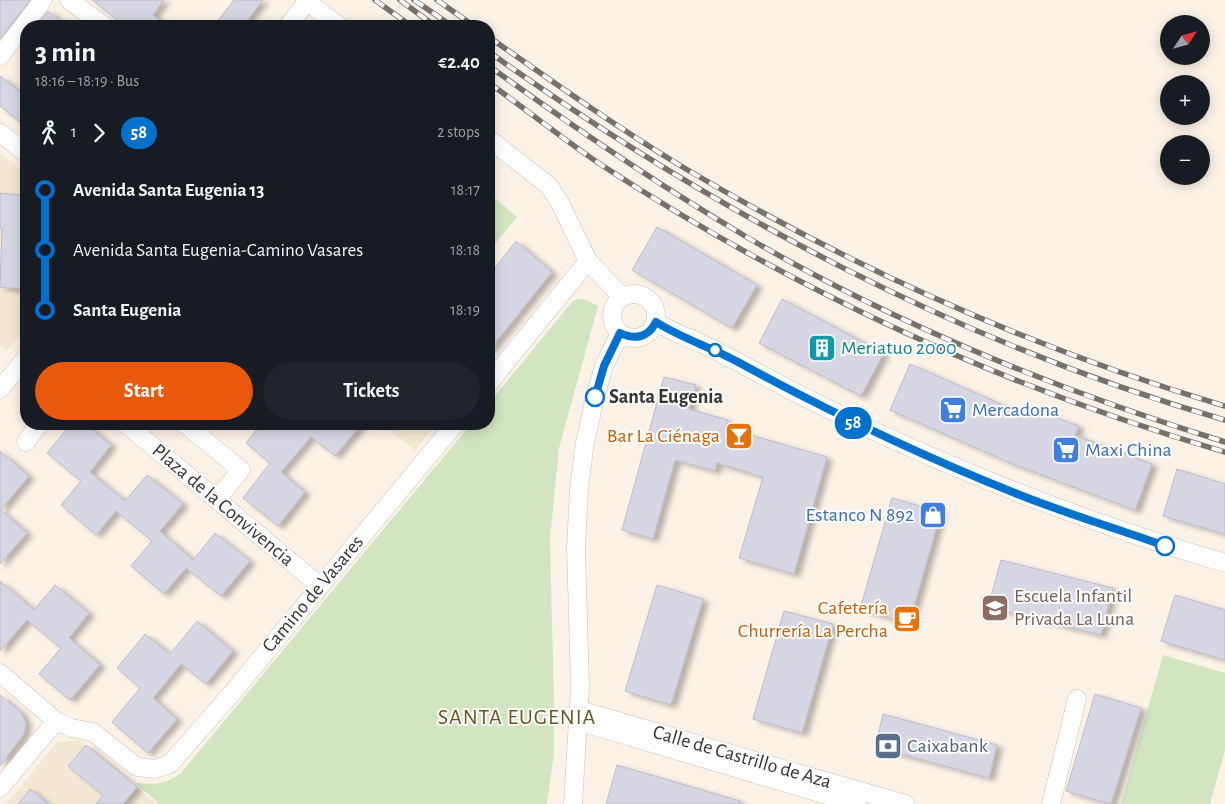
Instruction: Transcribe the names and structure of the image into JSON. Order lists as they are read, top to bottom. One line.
{"streets":{"street":["Plaza de la Convivencia","Camino de Vasares","Calle de Castrillo de Aza"]},"crossings":[["Plaza de la Convivencia","Camino de Vasares"]],"districts":["SANTA EUGENIA"],"places":{"building":["Meriatuo 2000"],"other":["Santa Eugenia"],"supermarket":["Mercadona","Maxi China"],"bar":["Bar La Ciénaga"],"shop":["Estanco N 892"],"school or university":["Escuela Infantil Privada La Luna"],"cafe":["Cafetería Churrería La Percha"],"bank":["Caixabank"]},"lines":["bus line 58"],"north":"top right","page":{"on_map":"58","map_buttons":["+","−"],"heading":["3 min","18:16 – 18:19 · Bus","€2.40"],"legs":["1","58","2 stops"],"list":[{"name":"Avenida Santa Eugenia 13","value":"18:17"},{"name":"Avenida Santa Eugenia-Camino Vasares","value":"18:18"},{"name":"Santa Eugenia","value":"18:19"}],"buttons":["Start","Tickets"]}}
